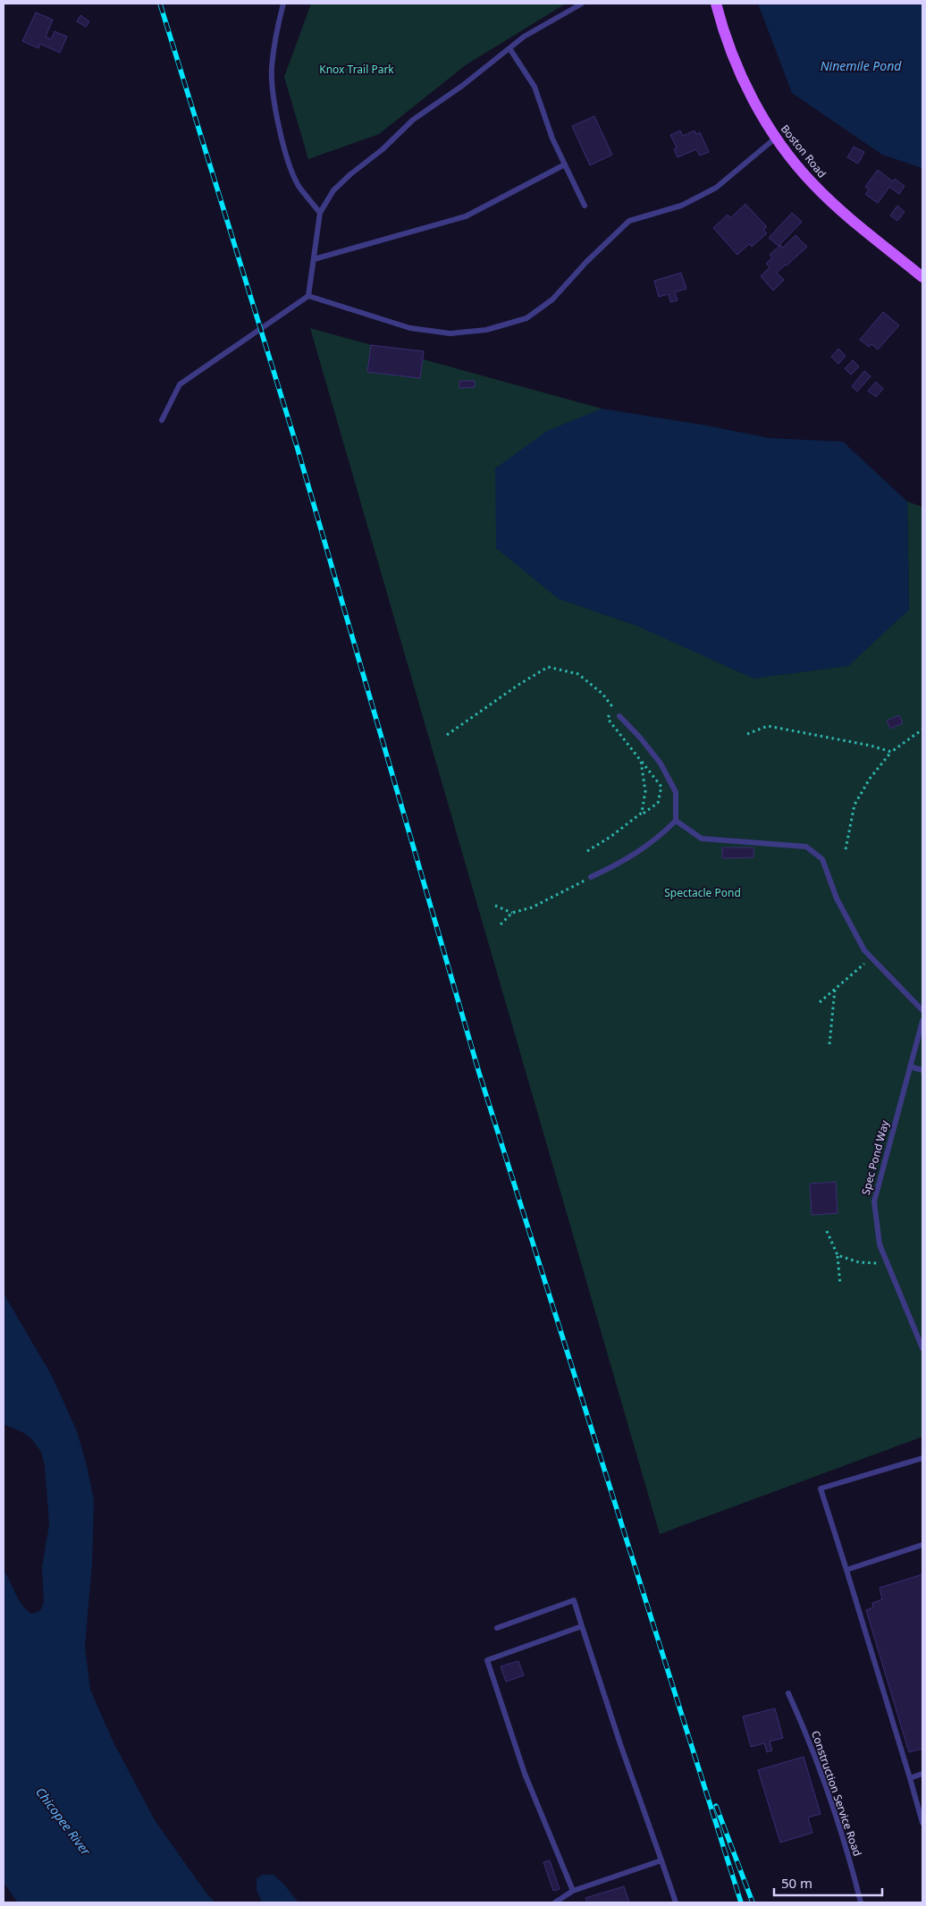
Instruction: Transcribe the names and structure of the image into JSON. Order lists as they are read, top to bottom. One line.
{"streets":{"main road":["Boston Road"],"lane":["Spec Pond Way","Construction Service Road"]},"water":["Ninemile Pond","Chicopee River"],"parks":["Knox Trail Park","Spectacle Pond"],"scale_bar":"50 m"}
